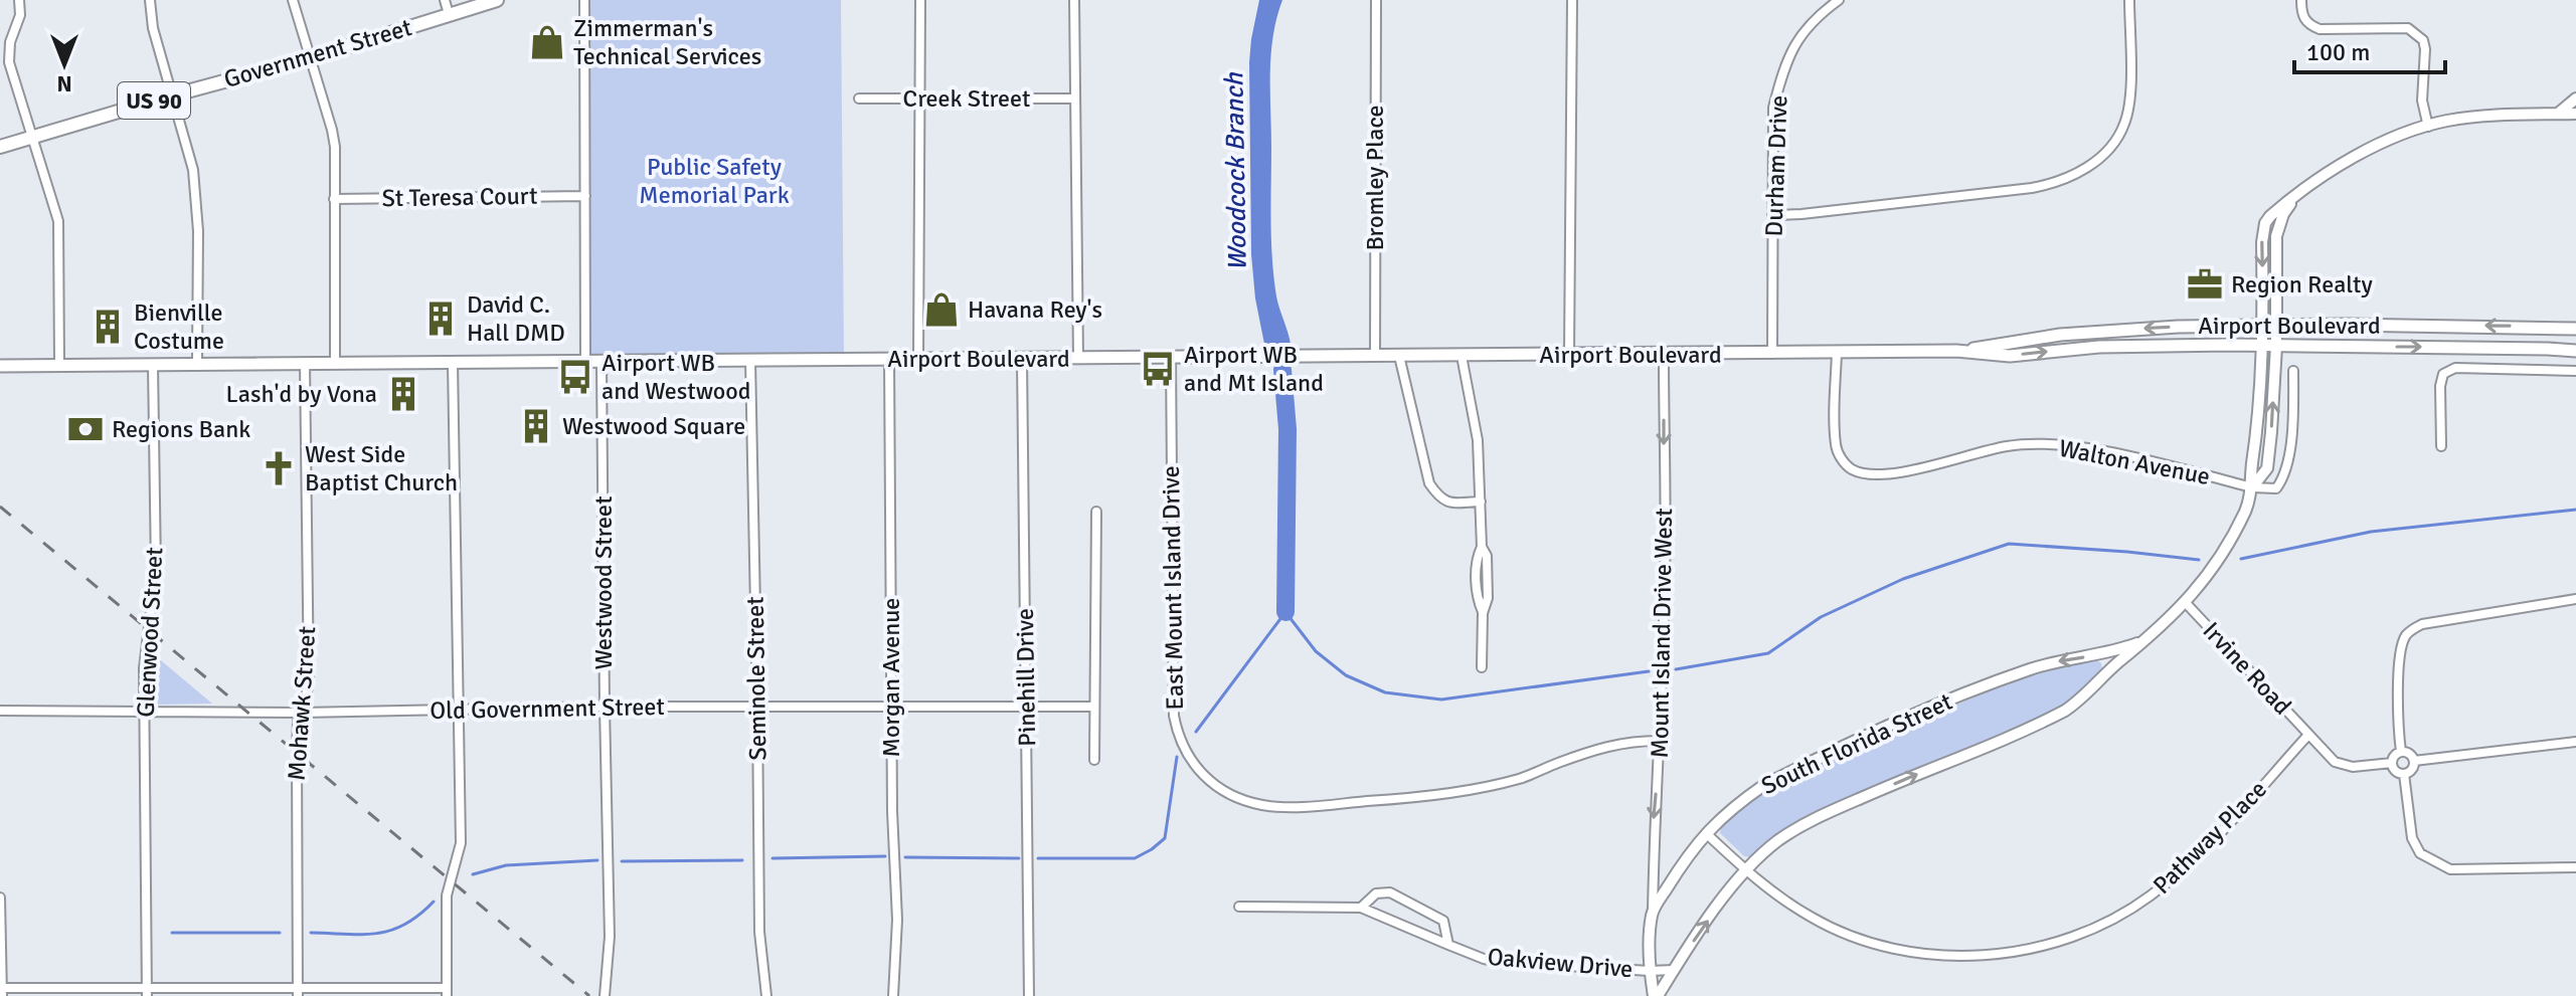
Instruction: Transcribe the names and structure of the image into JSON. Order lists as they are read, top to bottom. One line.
{"streets":{"main road":["Government Street","US 90","Airport Boulevard"],"street":["Creek Street","Durham Drive","Bromley Place","St Teresa Court","Walton Avenue","Westwood Street","East Mount Island Drive","Glenwood Street","Mount Island Drive West","Irvine Road","Morgan Avenue","Pinehill Drive","Seminole Street","Mohawk Street","Old Government Street","South Florida Street","Pathway Place","Oakview Drive"]},"crossings":[["Durham Drive","Airport Boulevard"],["Bromley Place","Airport Boulevard"],["Airport Boulevard","Walton Avenue"],["Airport Boulevard","Westwood Street"],["Airport Boulevard","East Mount Island Drive"],["Airport Boulevard","Glenwood Street"],["Airport Boulevard","Mount Island Drive West"],["Airport Boulevard","Morgan Avenue"],["Airport Boulevard","Pinehill Drive"],["Airport Boulevard","Seminole Street"],["Airport Boulevard","Mohawk Street"],["Airport Boulevard","South Florida Street"],["Walton Avenue","South Florida Street"],["Westwood Street","Old Government Street"],["East Mount Island Drive","Mount Island Drive West"],["Glenwood Street","Old Government Street"],["Mount Island Drive West","South Florida Street"],["Irvine Road","South Florida Street"],["Irvine Road","Pathway Place"],["Morgan Avenue","Old Government Street"],["Pinehill Drive","Old Government Street"],["Seminole Street","Old Government Street"],["Mohawk Street","Old Government Street"],["South Florida Street","Pathway Place"],["South Florida Street","Oakview Drive"]],"one_way":["Mount Island Drive West"],"water":["Woodcock Branch"],"parks":["Public Safety Memorial Park"],"places":{"shop":["Zimmerman's Technical Services","Havana Rey's"],"office":["Region Realty"],"building":["David C. Hall DMD","Bienville Costume","Lash'd by Vona","Westwood Square"],"bus stop":["Airport WB and Mt Island","Airport WB and Westwood"],"bank":["Regions Bank"],"church":["West Side Baptist Church"]},"scale_bar":"100 m","north":"bottom"}
